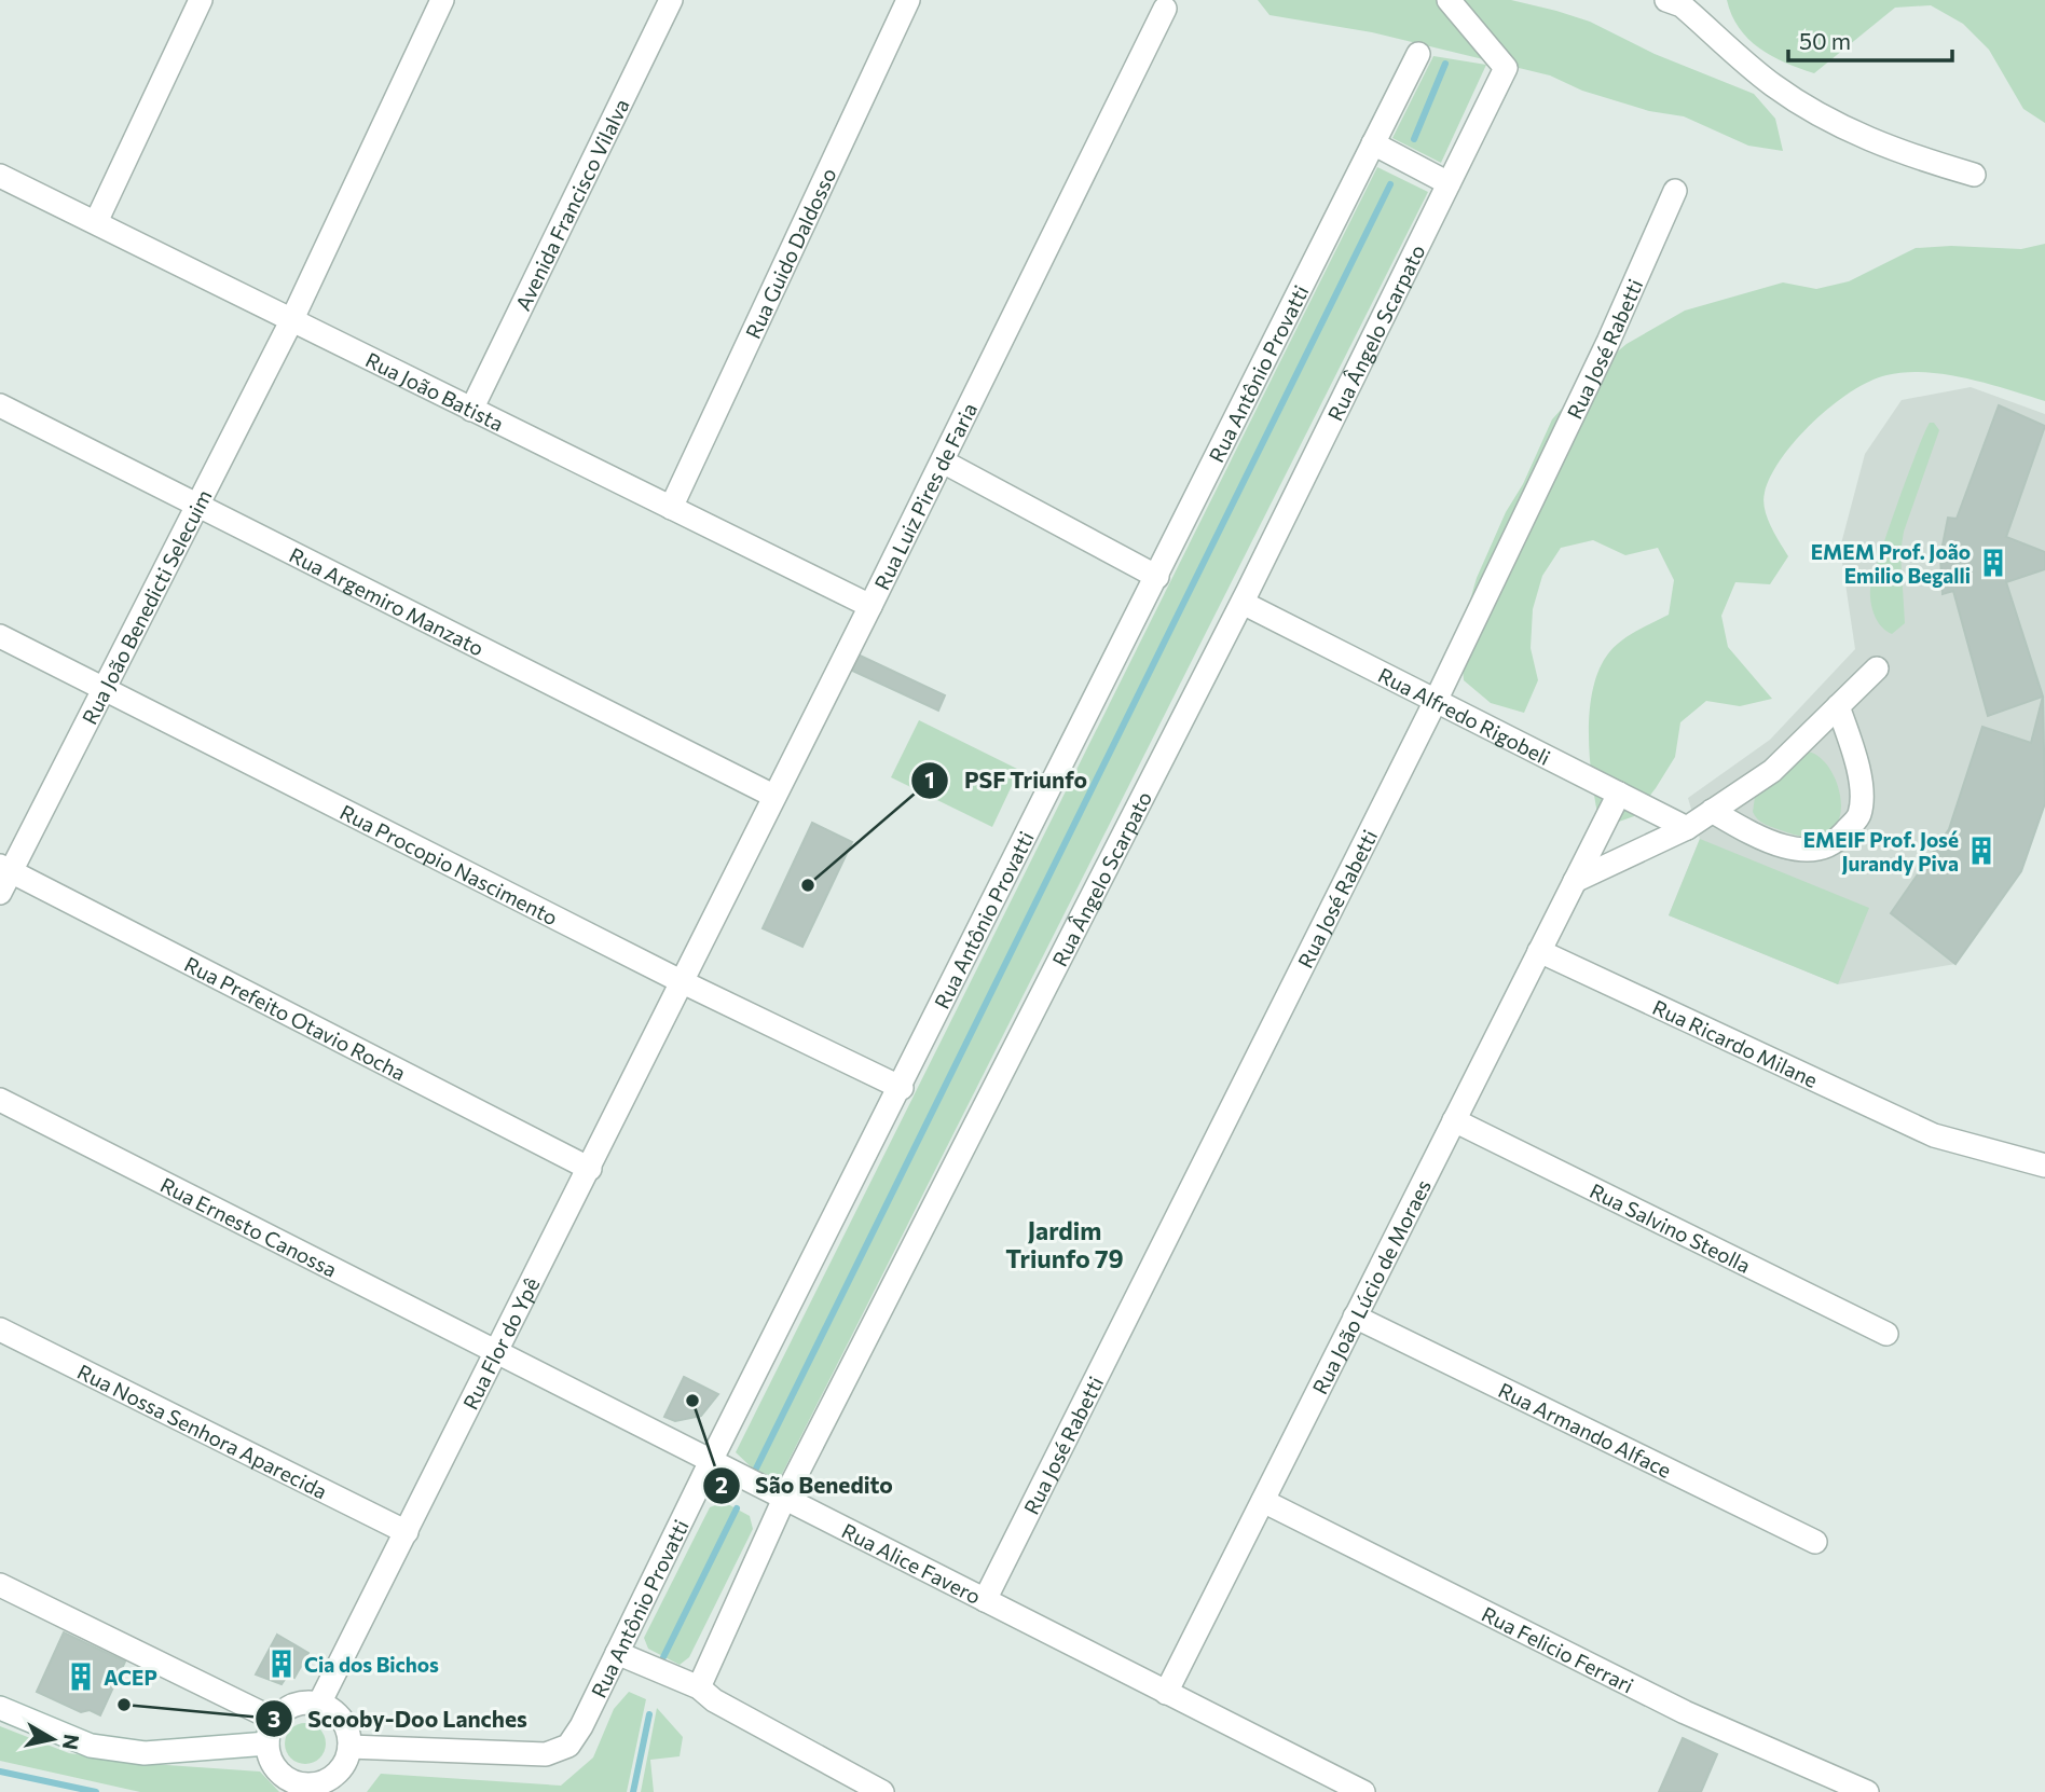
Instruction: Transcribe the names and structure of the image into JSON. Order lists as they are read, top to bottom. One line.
{"streets":{"street":["Avenida Francisco Vilalva","Rua Guido Daldosso","Rua Ângelo Scarpato","Rua José Rabetti","Rua Antônio Provatti","Rua João Batista","Rua Luiz Pires de Faria","Rua Argemiro Manzato","Rua João Benedicti Selecuim","Rua Alfredo Rigobeli","Rua Procopio Nascimento","Rua Prefeito Otavio Rocha","Rua Ricardo Milane","Rua Ernesto Canossa","Rua Salvino Steolla","Rua João Lúcio de Moraes","Rua Flor do Ypê","Rua Armando Alface","Rua Nossa Senhora Aparecida","Rua Alice Favero","Rua Felicio Ferrari"]},"crossings":[["Avenida Francisco Vilalva","Rua João Batista"],["Rua Guido Daldosso","Rua João Batista"],["Rua Ângelo Scarpato","Rua Alfredo Rigobeli"],["Rua Ângelo Scarpato","Rua Alice Favero"],["Rua José Rabetti","Rua Alfredo Rigobeli"],["Rua José Rabetti","Rua Alice Favero"],["Rua Antônio Provatti","Rua Procopio Nascimento"],["Rua Antônio Provatti","Rua Flor do Ypê"],["Rua Antônio Provatti","Rua Alice Favero"],["Rua João Batista","Rua Luiz Pires de Faria"],["Rua João Batista","Rua João Benedicti Selecuim"],["Rua Luiz Pires de Faria","Rua Argemiro Manzato"],["Rua Luiz Pires de Faria","Rua Procopio Nascimento"],["Rua Luiz Pires de Faria","Rua Flor do Ypê"],["Rua Argemiro Manzato","Rua João Benedicti Selecuim"],["Rua João Benedicti Selecuim","Rua Procopio Nascimento"],["Rua João Benedicti Selecuim","Rua Prefeito Otavio Rocha"],["Rua Alfredo Rigobeli","Rua João Lúcio de Moraes"],["Rua Procopio Nascimento","Rua Flor do Ypê"],["Rua Prefeito Otavio Rocha","Rua Flor do Ypê"],["Rua Ricardo Milane","Rua João Lúcio de Moraes"],["Rua Ernesto Canossa","Rua Flor do Ypê"],["Rua Ernesto Canossa","Rua Alice Favero"],["Rua Salvino Steolla","Rua João Lúcio de Moraes"],["Rua João Lúcio de Moraes","Rua Armando Alface"],["Rua João Lúcio de Moraes","Rua Alice Favero"],["Rua João Lúcio de Moraes","Rua Felicio Ferrari"],["Rua Flor do Ypê","Rua Nossa Senhora Aparecida"],["Rua Flor do Ypê","Rua Alice Favero"]],"districts":["Jardim Triunfo 79"],"places":{"building":["EMEM Prof. João Emilio Begalli","EMEIF Prof. José Jurandy Piva","Cia dos Bichos","ACEP"],"other":["PSF Triunfo","São Benedito","Scooby-Doo Lanches"]},"scale_bar":"50 m","north":"right"}
